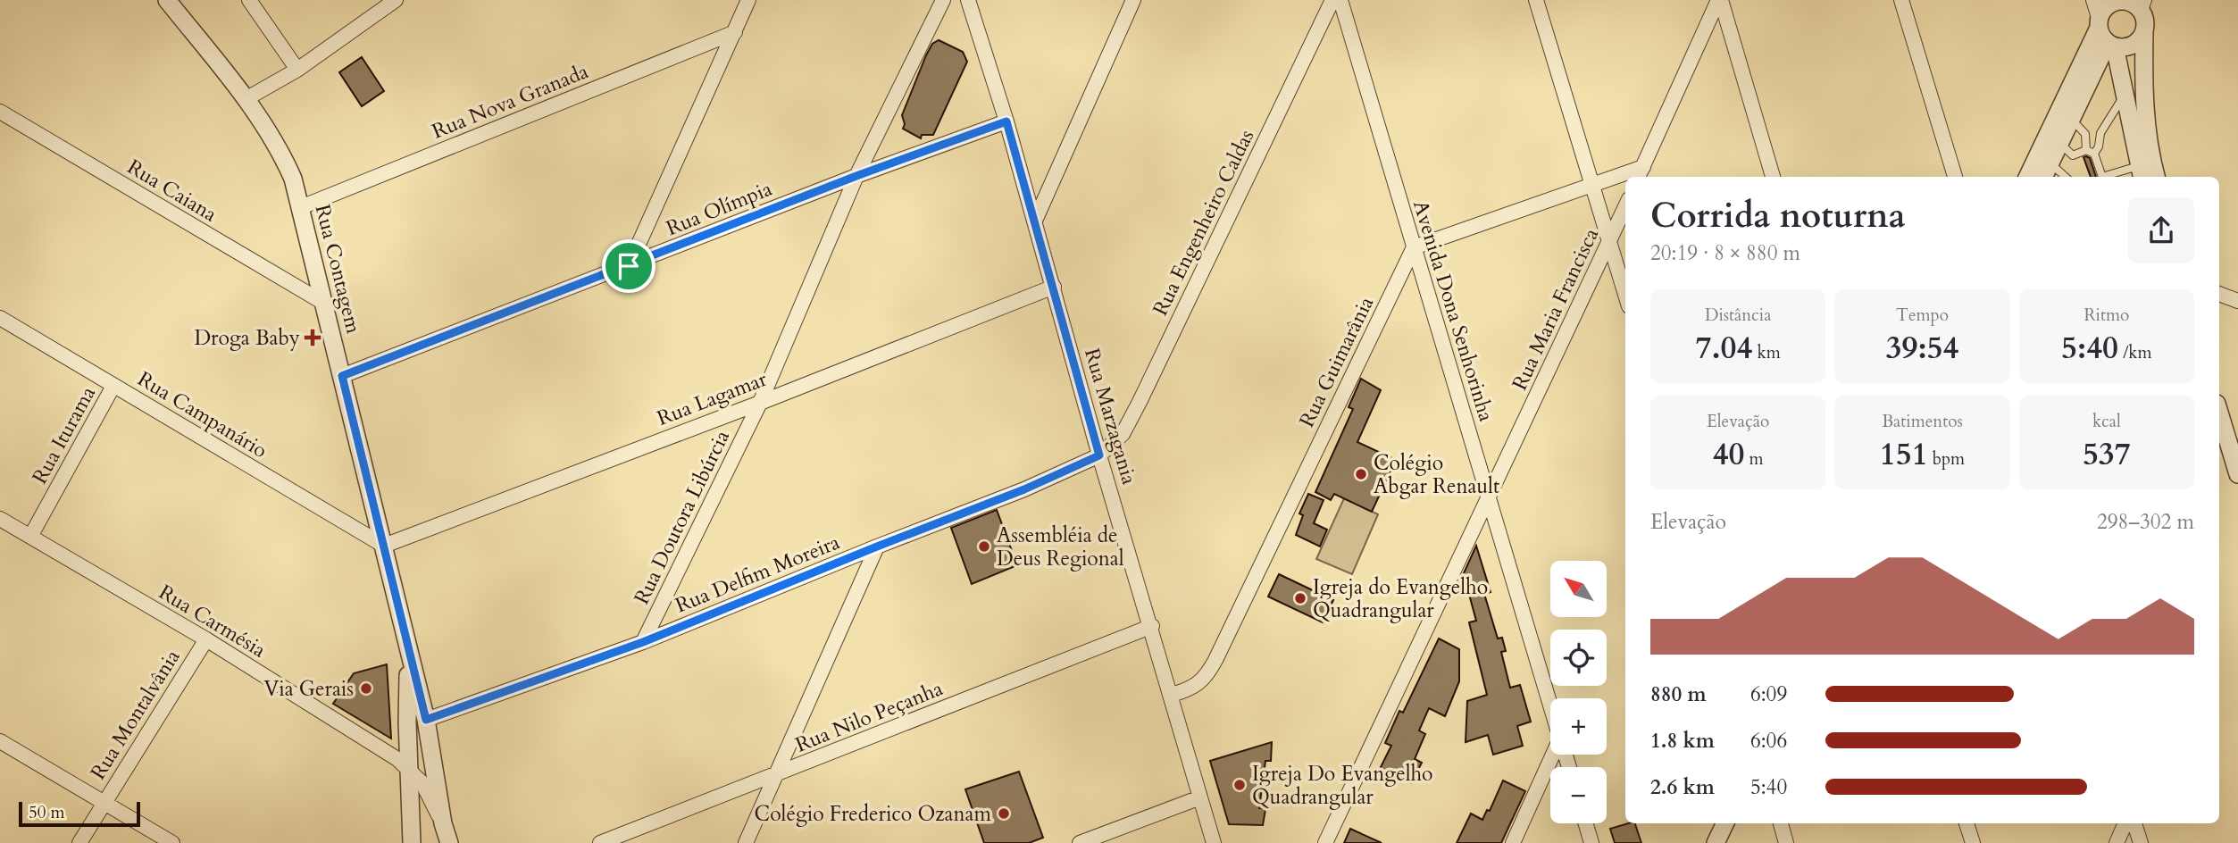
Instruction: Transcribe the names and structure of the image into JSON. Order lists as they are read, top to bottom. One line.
{"streets":{"street":["Rua Nova Granada","Rua Caiana","Rua Olímpia","Rua Engenheiro Caldas","Rua Contagem","Rua Maria Francisca","Avenida Dona Senhorinha","Rua Guimarânia","Rua Lagamar","Rua Campanário","Rua Marzagania","Rua Iturama","Rua Doutora Libúrcia","Rua Delfim Moreira","Rua Carmésia","Rua Montalvânia","Rua Nilo Peçanha"]},"crossings":[["Rua Nova Granada","Rua Contagem"],["Rua Caiana","Rua Contagem"],["Rua Olímpia","Rua Contagem"],["Rua Olímpia","Rua Marzagania"],["Rua Olímpia","Rua Doutora Libúrcia"],["Rua Engenheiro Caldas","Rua Marzagania"],["Rua Engenheiro Caldas","Rua Delfim Moreira"],["Rua Contagem","Rua Lagamar"],["Rua Contagem","Rua Campanário"],["Rua Contagem","Rua Delfim Moreira"],["Rua Contagem","Rua Carmésia"],["Rua Maria Francisca","Avenida Dona Senhorinha"],["Avenida Dona Senhorinha","Rua Guimarânia"],["Rua Guimarânia","Rua Marzagania"],["Rua Lagamar","Rua Campanário"],["Rua Lagamar","Rua Marzagania"],["Rua Lagamar","Rua Doutora Libúrcia"],["Rua Campanário","Rua Iturama"],["Rua Marzagania","Rua Delfim Moreira"],["Rua Marzagania","Rua Nilo Peçanha"],["Rua Iturama","Rua Carmésia"],["Rua Doutora Libúrcia","Rua Delfim Moreira"],["Rua Carmésia","Rua Montalvânia"]],"places":{"health":["Droga Baby"],"other":["Colégio Abgar Renault","Assembléia de Deus Regional","Igreja do Evangelho Quadrangular","Via Gerais","Igreja Do Evangelho Quadrangular","Colégio Frederico Ozanam"]},"scale_bar":"50 m","north":"top left","page":{"heading":["Corrida noturna","20:19 · 8 × 880 m"],"stats":[["Distância","7.04 km"],["Tempo","39:54"],["Ritmo","5:40 /km"],["Elevação","40 m"],["Batimentos","151 bpm"],["kcal","537"]],"chart":["Elevação","298–302 m"],"map_buttons":["+","−"],"list":[{"name":"880 m","note":"6:09"},{"name":"1.8 km","note":"6:06"},{"name":"2.6 km","note":"5:40"}],"scale":"50 m"}}
